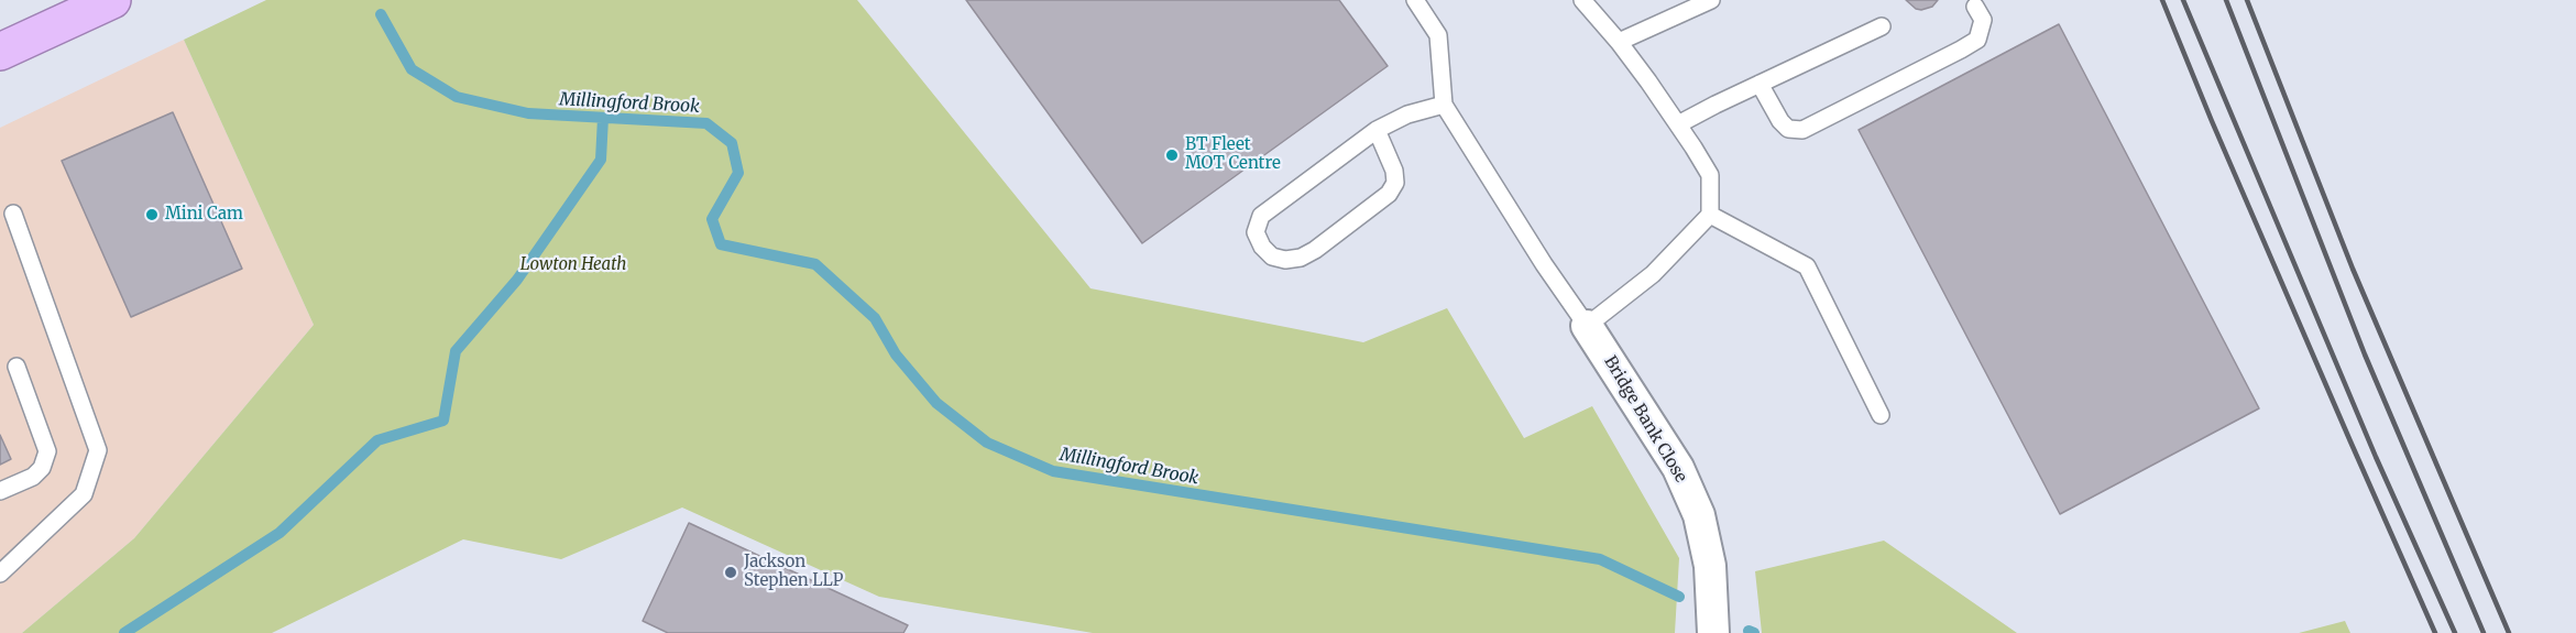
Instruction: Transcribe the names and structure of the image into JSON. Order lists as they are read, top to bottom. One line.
{"streets":{"street":["Bridge Bank Close"]},"water":["Millingford Brook"],"parks":["Lowton Heath"],"places":["BT Fleet MOT Centre","Mini Cam","Jackson Stephen LLP"]}
